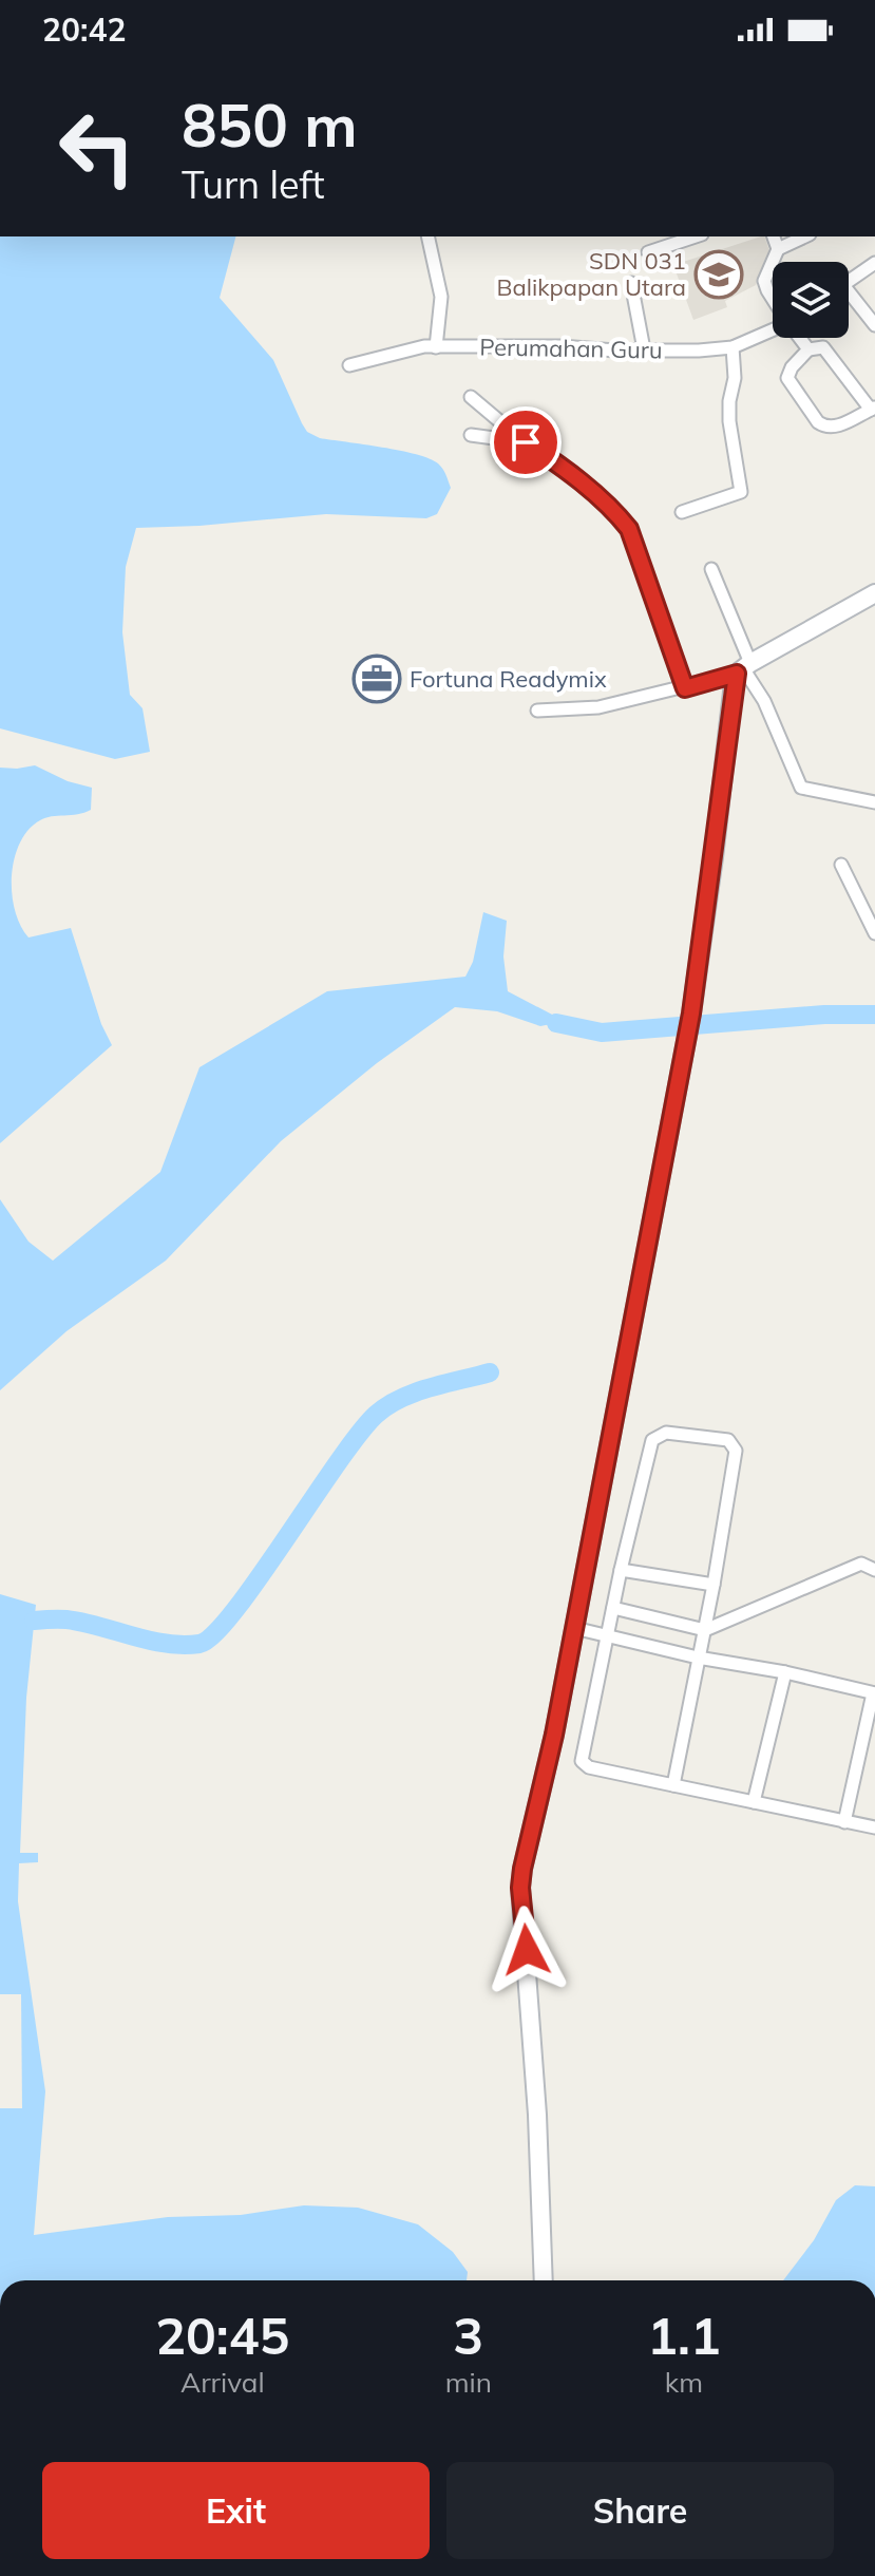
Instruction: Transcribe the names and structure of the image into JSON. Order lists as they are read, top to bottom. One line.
{"streets":{"street":["Perumahan Guru"]},"places":{"school or university":["SDN 031 Balikpapan Utara"],"office":["Fortuna Readymix"]},"page":{"status":"20:42","turn":["850 m","Turn left"],"eta":["20:45","Arrival","3","min","1.1","km"],"buttons":["Exit","Share"]}}
